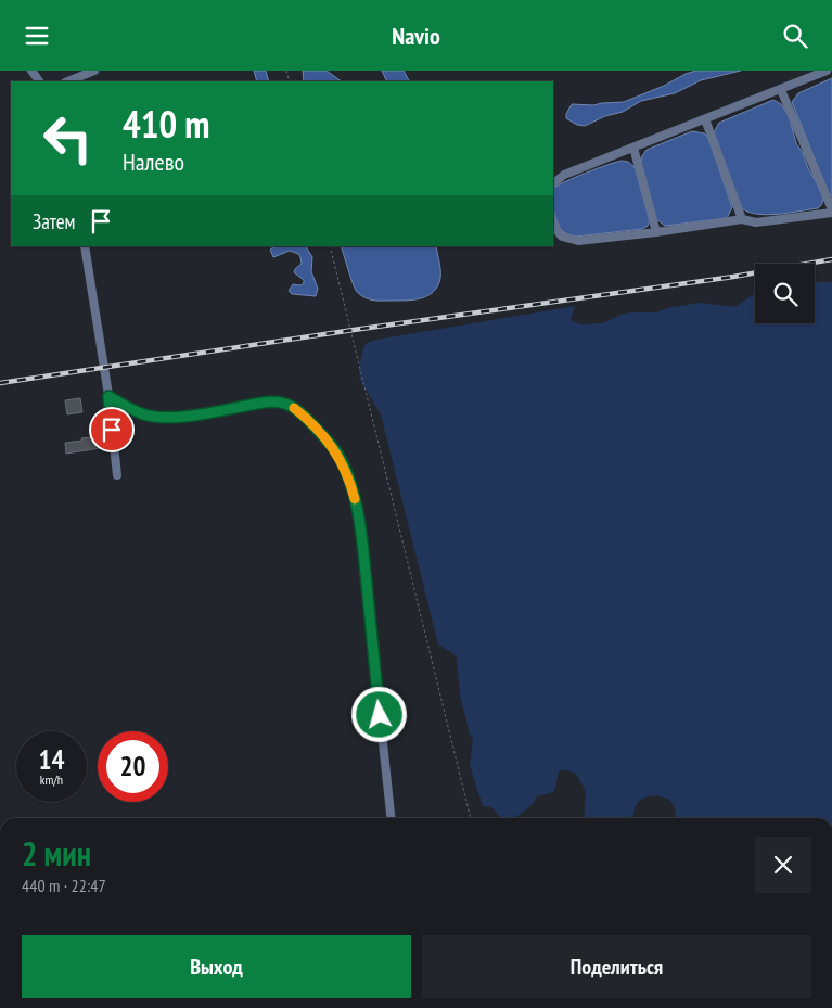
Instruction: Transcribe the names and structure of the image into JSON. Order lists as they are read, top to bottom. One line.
{"page":{"header":"Navio","turn":["410 m","Налево"],"then":"Затем","speed":"14 km/h","limit":"20","heading":["2 мин","440 m · 22:47"],"buttons":["Выход","Поделиться"]}}
